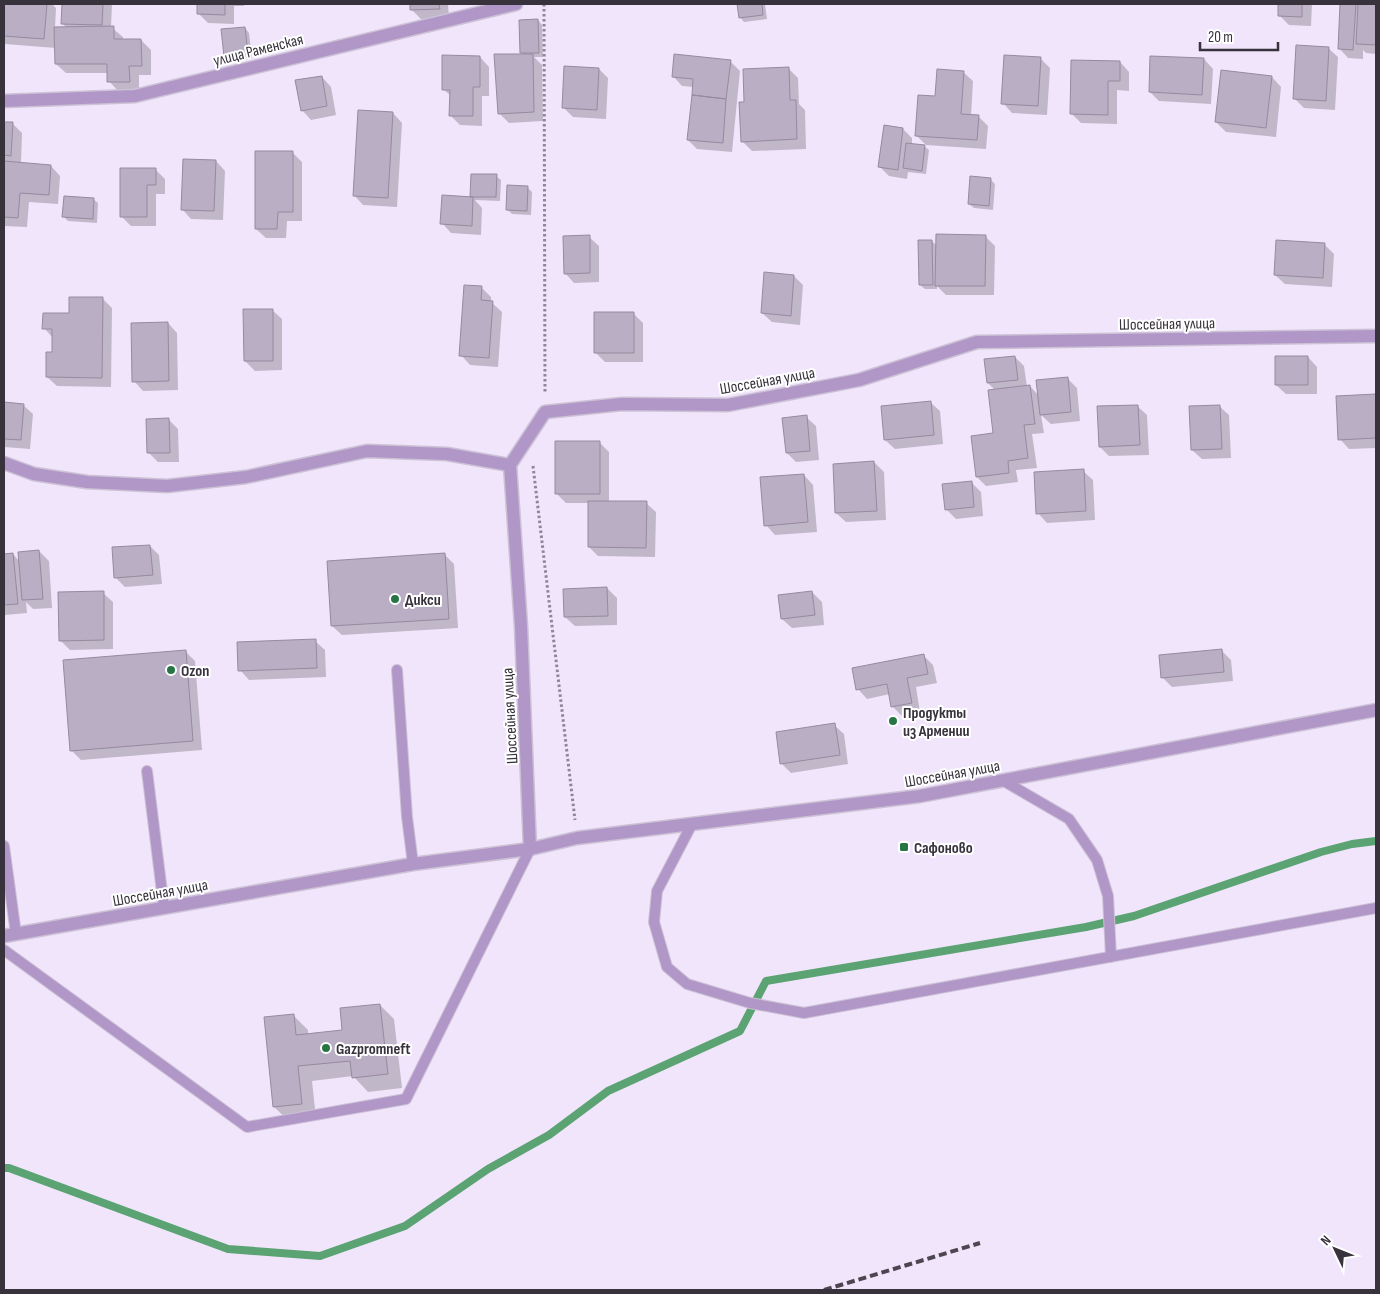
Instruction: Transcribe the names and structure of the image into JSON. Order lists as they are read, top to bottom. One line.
{"streets":{"street":["улица Раменская","Шоссейная улица"]},"places":{"other":["Дикси","Ozon","Продукты из Армении","Gazpromneft"],"transit":["Сафоново"]},"scale_bar":"20 m","north":"top left"}
